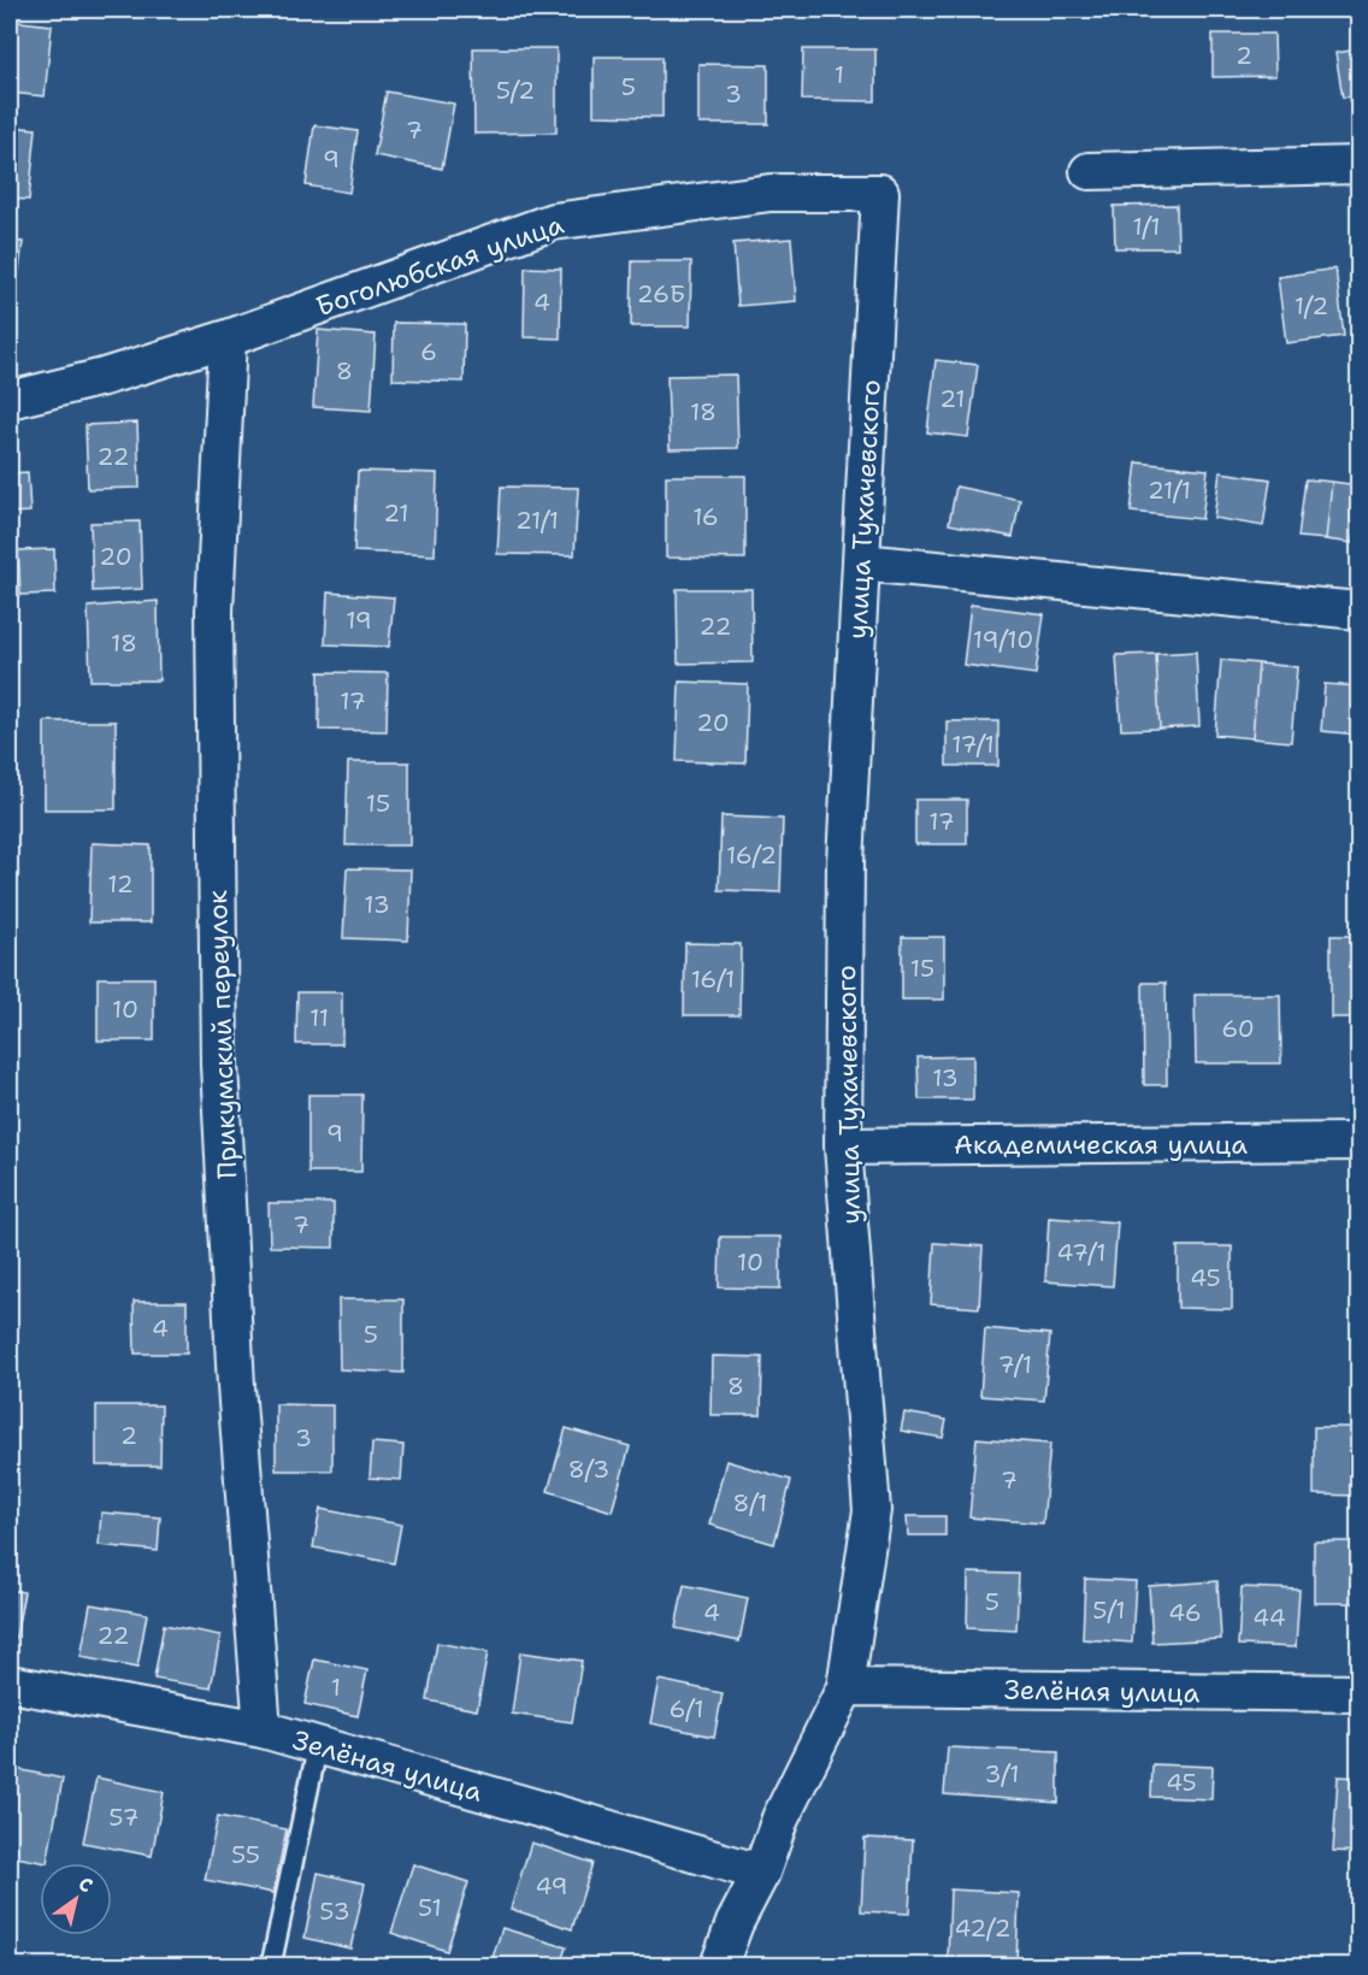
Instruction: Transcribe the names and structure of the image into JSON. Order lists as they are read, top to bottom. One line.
{"streets":{"street":["Боголюбская улица","улица Тухачевского","Прикумский переулок","Академическая улица","Зелёная улица"]},"crossings":[["Боголюбская улица","улица Тухачевского"],["Боголюбская улица","Прикумский переулок"],["улица Тухачевского","Академическая улица"],["улица Тухачевского","Зелёная улица"],["Прикумский переулок","Зелёная улица"]],"house_numbers":["2","1","5","5/2","3","7","9","1/1","26Б","4","1/2","6","8","21","18","22","21/1","21","16","21/1","20","19","22","19/10","18","17","20","17/1","15","17","16/2","12","13","15","16/1","10","11","60","13","9","7","47/1","10","45","4","5","7/1","8","2","3","8/3","7","8/1","5","5/1","4","46","44","22","1","6/1","3/1","45","57","55","49","51","53","42/2"],"north":"top right"}
